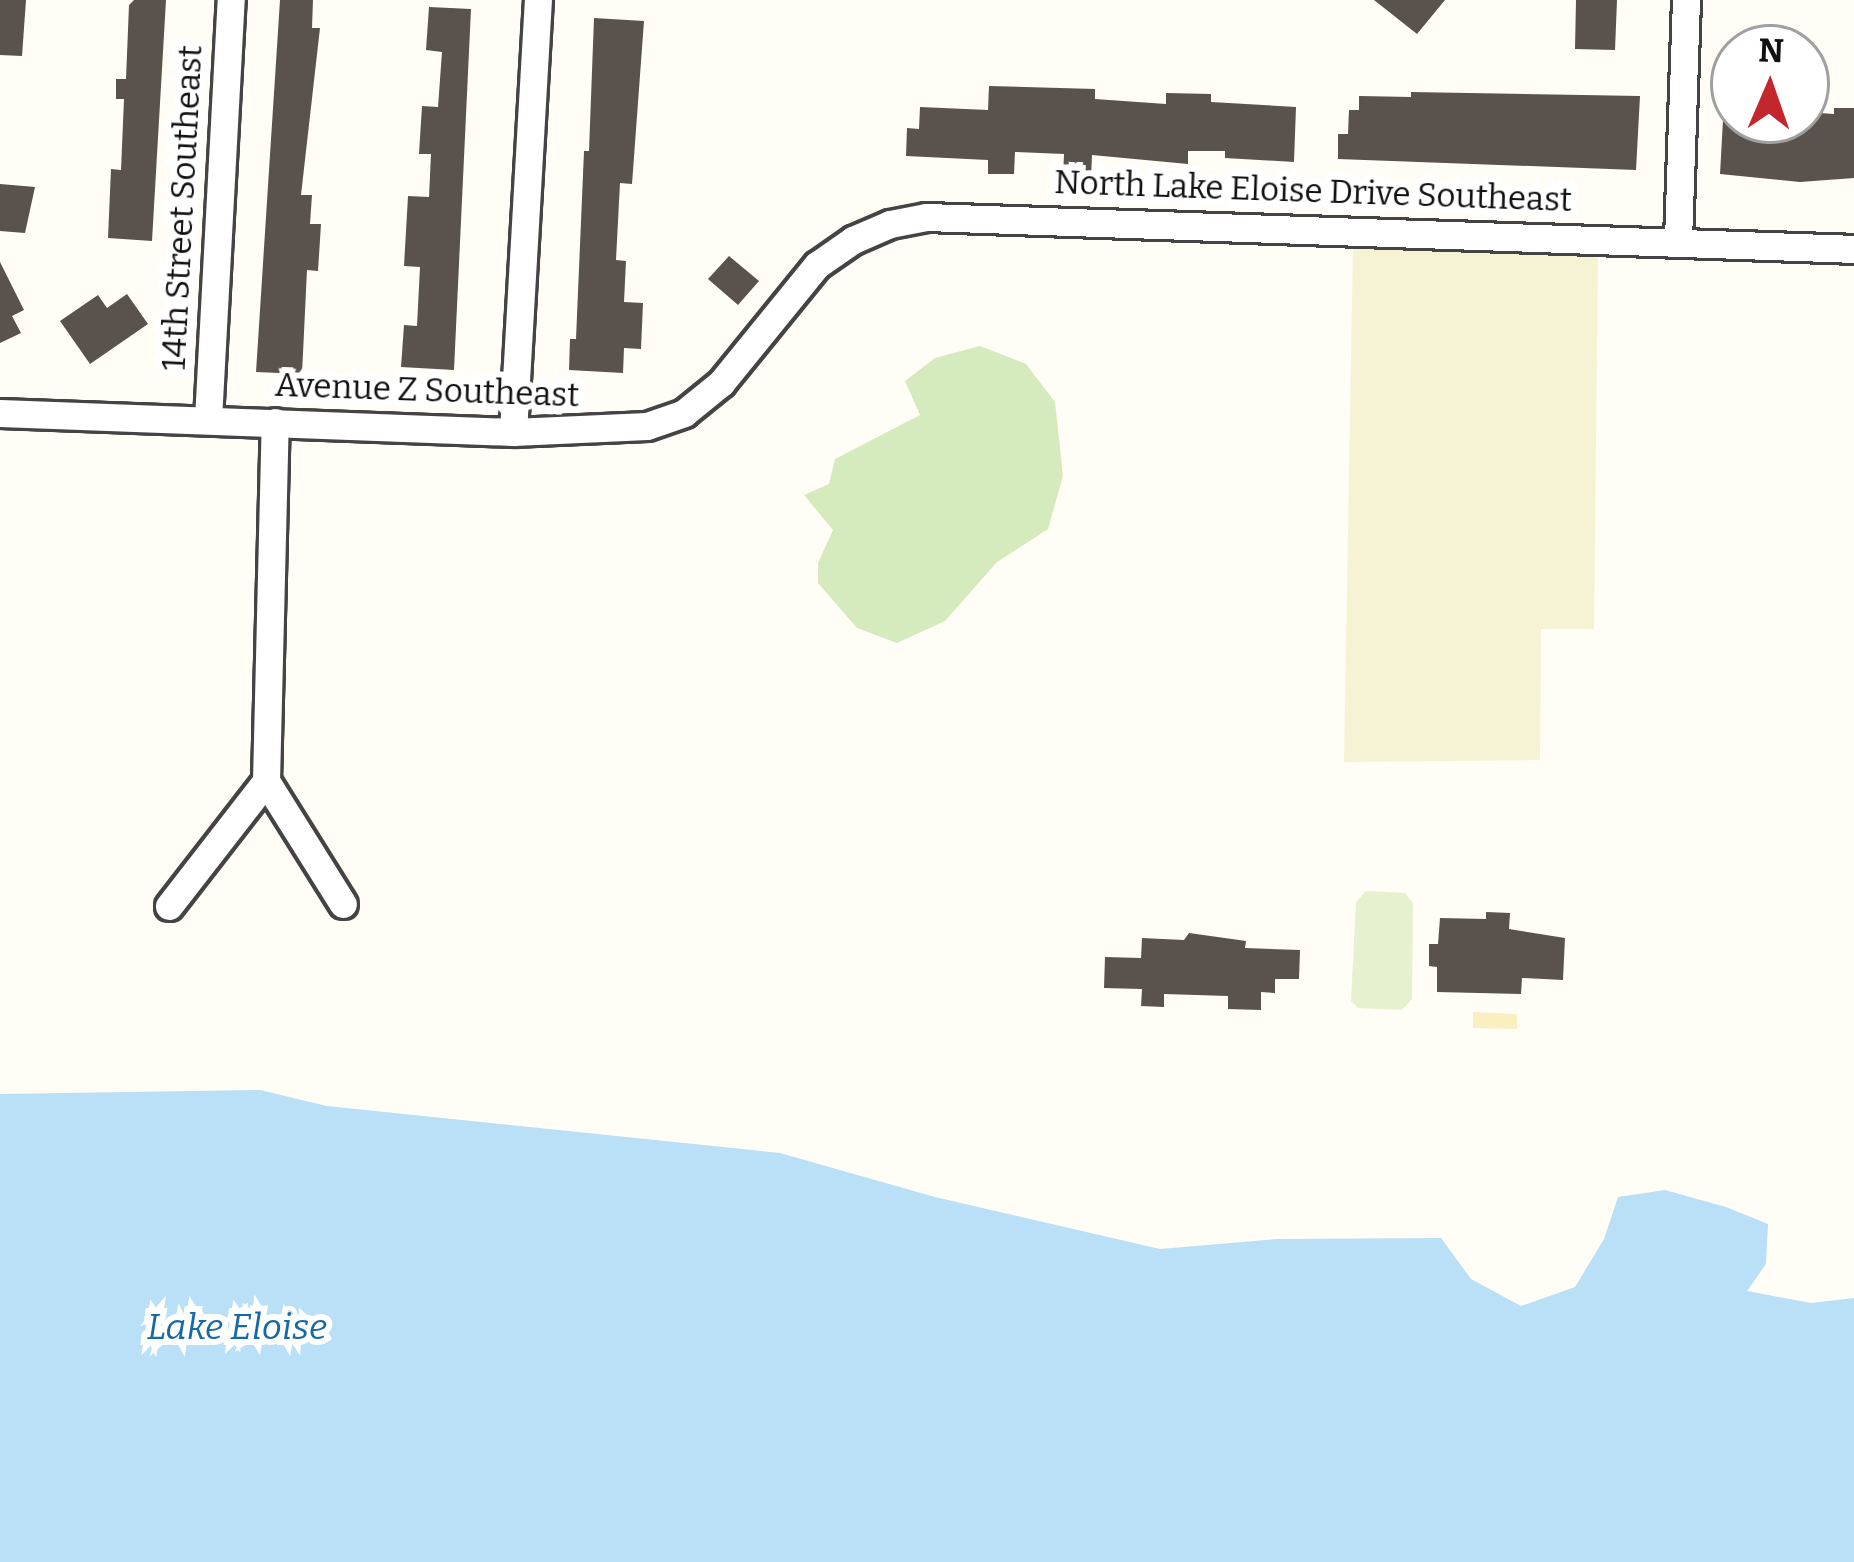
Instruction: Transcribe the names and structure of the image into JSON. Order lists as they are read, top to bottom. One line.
{"streets":{"street":["North Lake Eloise Drive Southeast","14th Street Southeast","Avenue Z Southeast"]},"crossings":[["North Lake Eloise Drive Southeast","Avenue Z Southeast"],["14th Street Southeast","Avenue Z Southeast"]],"water":["Lake Eloise"],"north":"top"}
